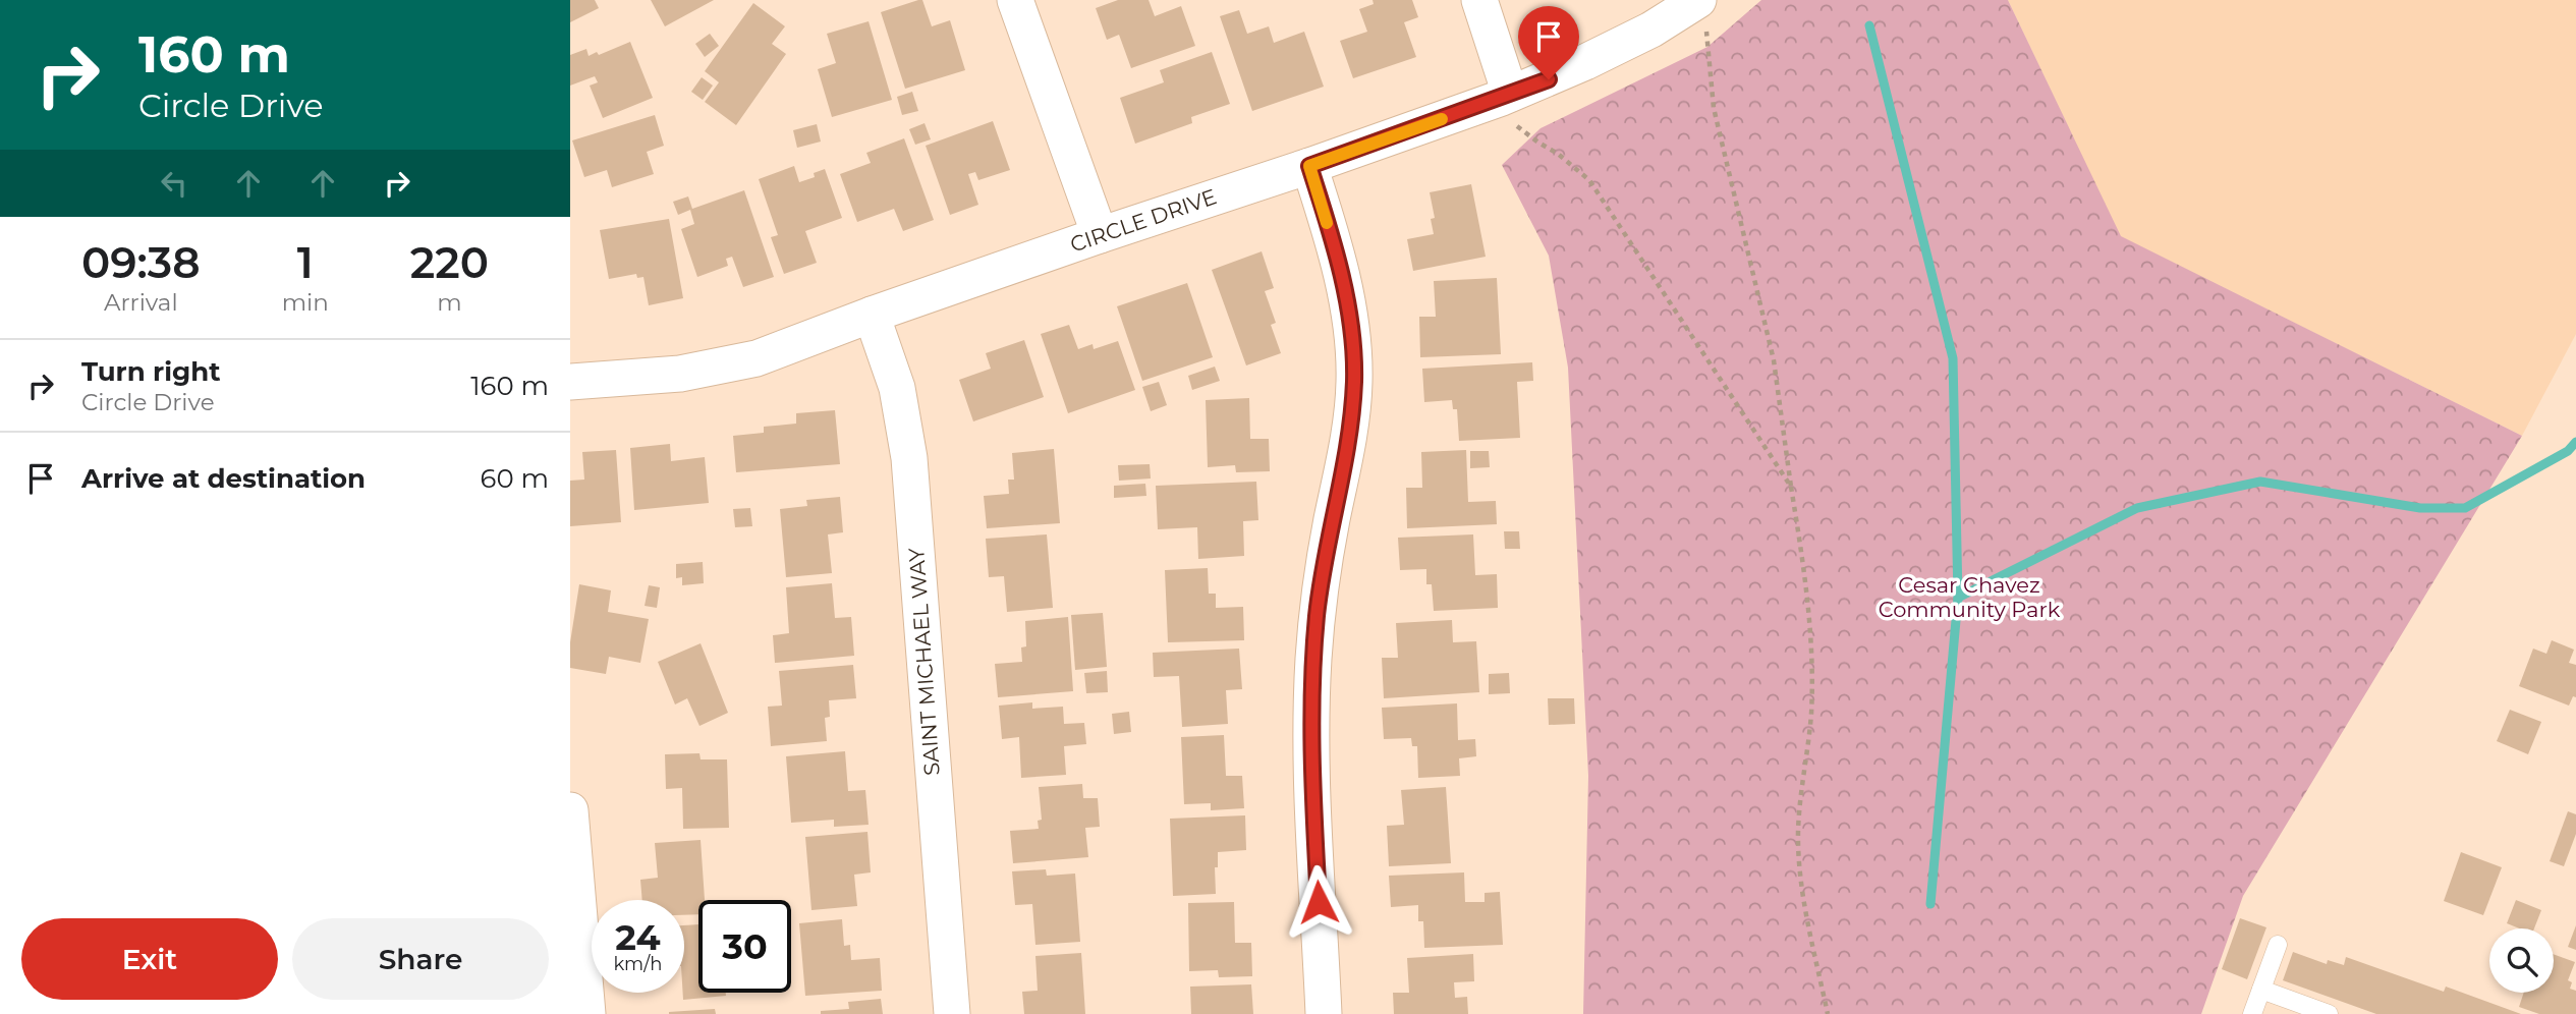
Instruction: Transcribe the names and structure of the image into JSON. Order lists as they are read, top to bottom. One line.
{"streets":{"street":["CIRCLE DRIVE","SAINT MICHAEL WAY"]},"crossings":[["CIRCLE DRIVE","SAINT MICHAEL WAY"]],"parks":["Cesar Chavez Community Park"],"page":{"turn":["160 m","Circle Drive"],"eta":["09:38","Arrival","1","min","220","m"],"list":[{"name":"Turn right","note":"Circle Drive","value":"160 m"},{"name":"Arrive at destination","value":"60 m"}],"speed":"24 km/h","limit":"30","buttons":["Exit","Share"]}}
